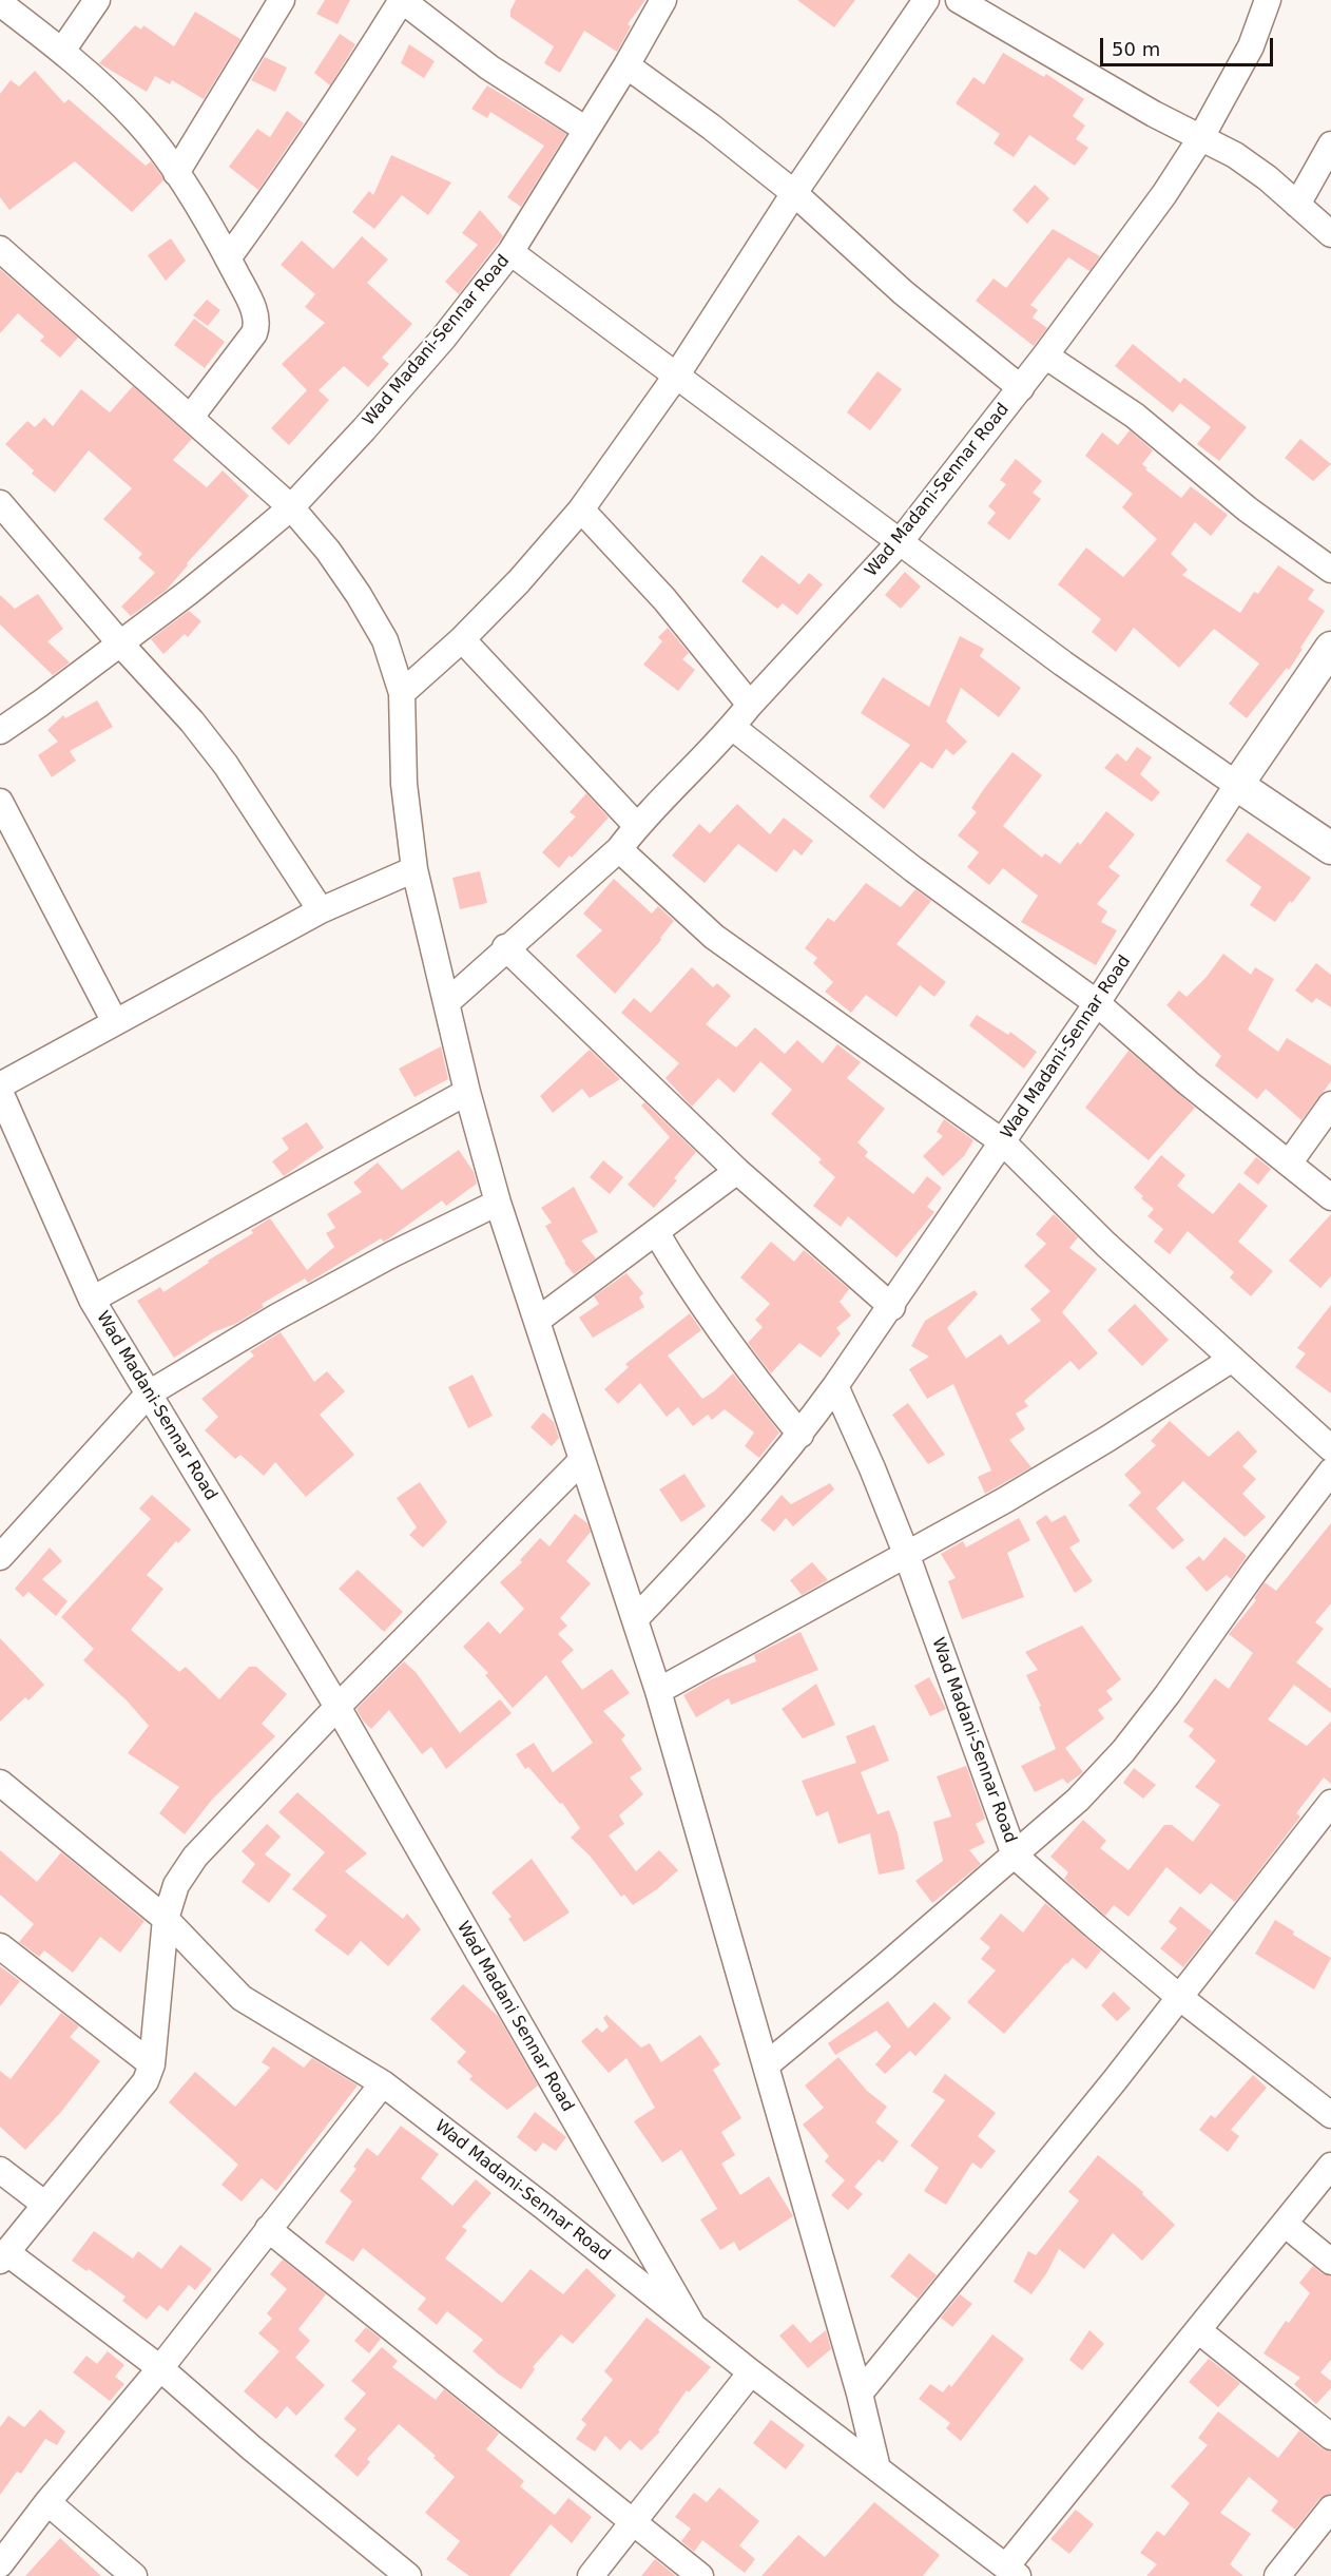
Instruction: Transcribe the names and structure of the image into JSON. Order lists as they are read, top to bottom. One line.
{"streets":{"street":["Wad Madani-Sennar Road","Wad Madani Sennar Road"]},"crossings":[["Wad Madani-Sennar Road","Wad Madani Sennar Road"]],"scale_bar":"50 m"}
